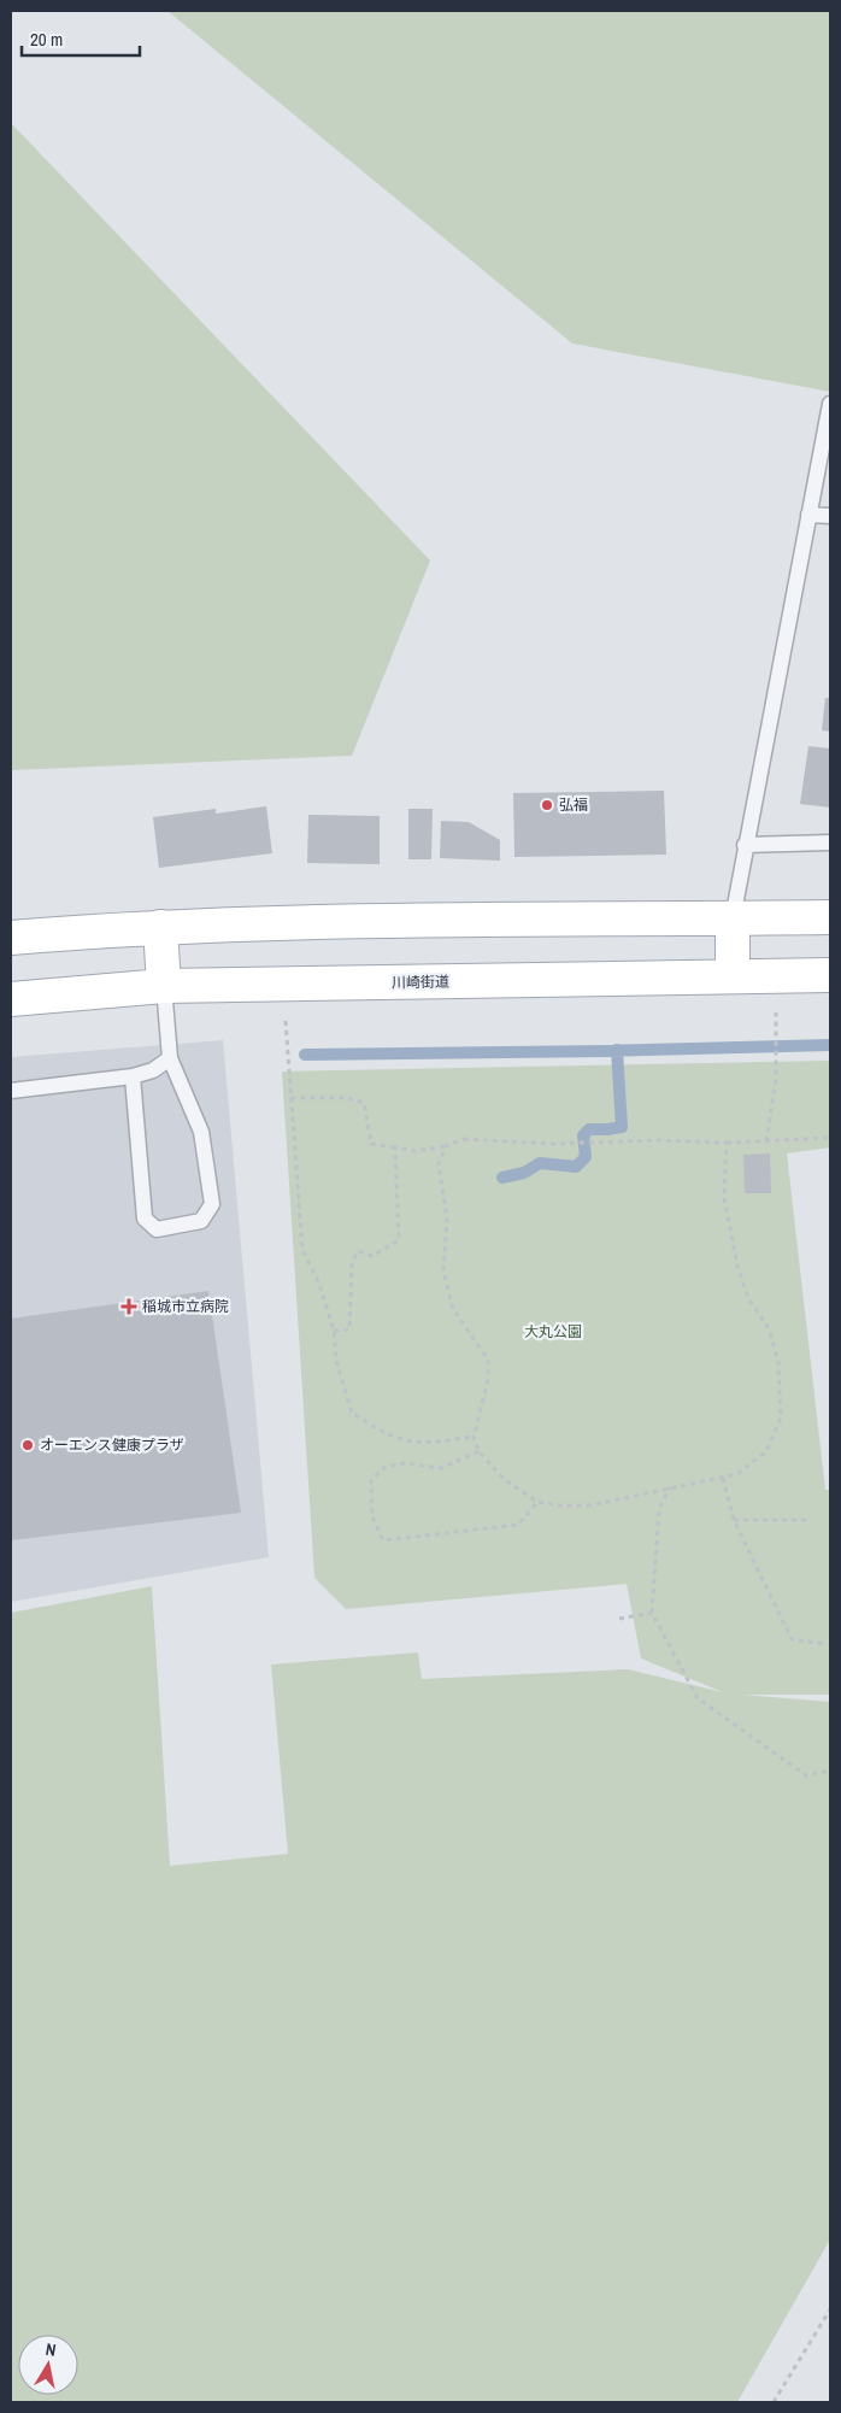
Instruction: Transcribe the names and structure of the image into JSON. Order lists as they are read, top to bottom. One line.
{"streets":{"main road":["川崎街道"]},"parks":["大丸公園"],"places":{"other":["弘福","オーエンス健康プラザ"],"health":["稲城市立病院"]},"scale_bar":"20 m","north":"top"}
